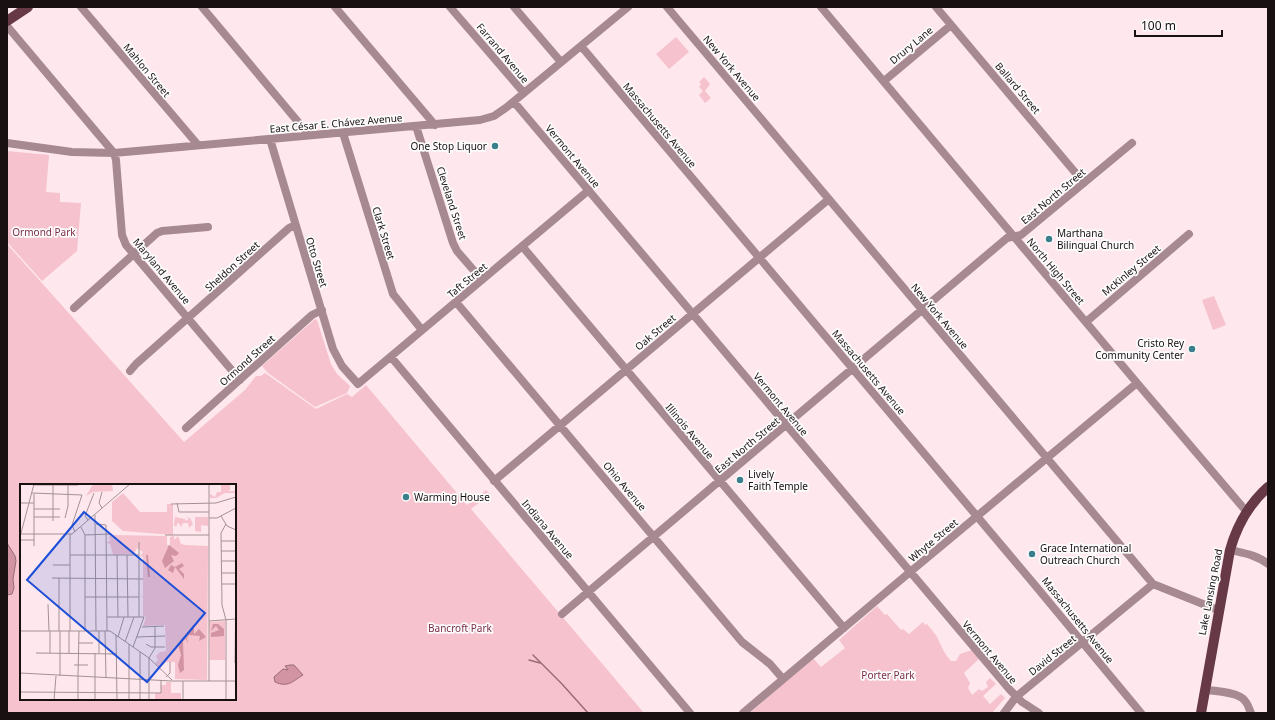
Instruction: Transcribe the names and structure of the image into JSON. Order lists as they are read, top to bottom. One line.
{"streets":{"main road":["Lake Lansing Road"],"street":["Drury Lane","Farrand Avenue","New York Avenue","Mahlon Street","Ballard Street","East César E. Chávez Avenue","Massachusetts Avenue","Vermont Avenue","East North Street","Cleveland Street","Clark Street","Otto Street","Sheldon Street","McKinley Street","Maryland Avenue","North High Street","Taft Street","Oak Street","Ormond Street","Illinois Avenue","Ohio Avenue","Indiana Avenue","Whyte Street","David Street"]},"crossings":[["Drury Lane","Ballard Street"],["Drury Lane","North High Street"],["Farrand Avenue","East César E. Chávez Avenue"],["New York Avenue","East North Street"],["New York Avenue","Oak Street"],["New York Avenue","Whyte Street"],["New York Avenue","Lake Lansing Road"],["New York Avenue","David Street"],["Mahlon Street","East César E. Chávez Avenue"],["Ballard Street","East North Street"],["East César E. Chávez Avenue","Massachusetts Avenue"],["East César E. Chávez Avenue","Vermont Avenue"],["East César E. Chávez Avenue","Cleveland Street"],["East César E. Chávez Avenue","Clark Street"],["East César E. Chávez Avenue","Otto Street"],["East César E. Chávez Avenue","Maryland Avenue"],["Massachusetts Avenue","East North Street"],["Massachusetts Avenue","Oak Street"],["Massachusetts Avenue","Whyte Street"],["Massachusetts Avenue","David Street"],["Vermont Avenue","East North Street"],["Vermont Avenue","Taft Street"],["Vermont Avenue","Oak Street"],["Vermont Avenue","Whyte Street"],["Vermont Avenue","David Street"],["East North Street","North High Street"],["East North Street","Illinois Avenue"],["East North Street","Ohio Avenue"],["East North Street","Indiana Avenue"],["Cleveland Street","Taft Street"],["Clark Street","Taft Street"],["Otto Street","Sheldon Street"],["Otto Street","Taft Street"],["Otto Street","Ormond Street"],["Sheldon Street","Maryland Avenue"],["McKinley Street","North High Street"],["Maryland Avenue","Ormond Street"],["North High Street","Whyte Street"],["North High Street","Lake Lansing Road"],["Taft Street","Illinois Avenue"],["Taft Street","Ohio Avenue"],["Taft Street","Indiana Avenue"],["Oak Street","Illinois Avenue"],["Oak Street","Ohio Avenue"],["Oak Street","Indiana Avenue"],["Illinois Avenue","Whyte Street"],["Ohio Avenue","Whyte Street"]],"parks":["Ormond Park","Bancroft Park","Porter Park"],"places":["One Stop Liquor","Marthana Bilingual Church","Cristo Rey Community Center","Lively Faith Temple","Warming House","Grace International Outreach Church"],"scale_bar":"100 m"}
